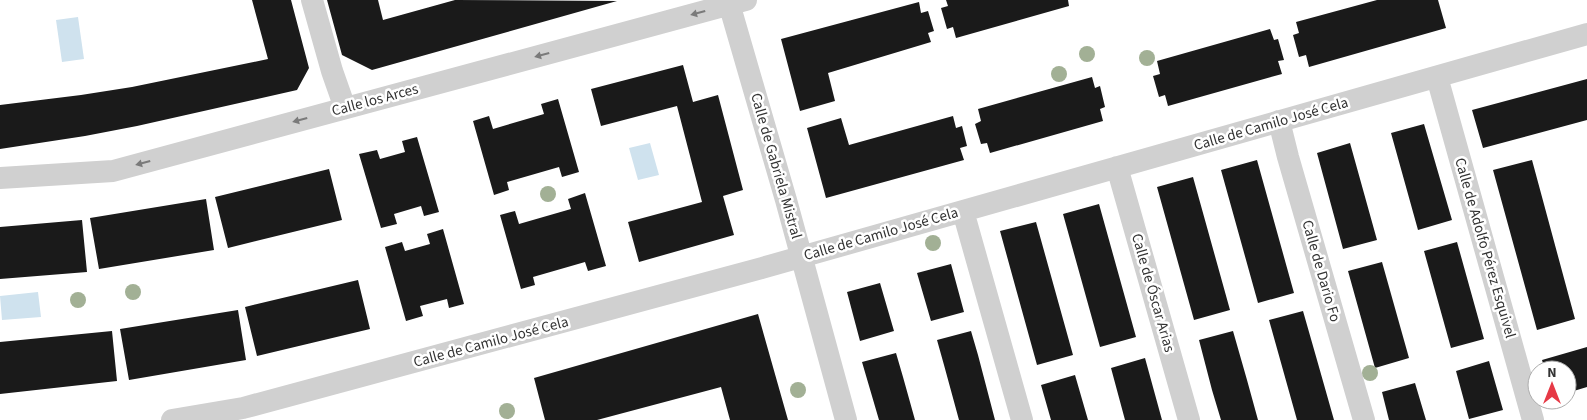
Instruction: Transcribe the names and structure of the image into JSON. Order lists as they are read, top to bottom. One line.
{"streets":{"street":["Calle los Arces","Calle de Camilo José Cela","Calle de Gabriela Mistral","Calle de Adolfo Pérez Esquivel","Calle de Dario Fo","Calle de Óscar Arias"]},"crossings":[["Calle los Arces","Calle de Gabriela Mistral"],["Calle de Camilo José Cela","Calle de Gabriela Mistral"],["Calle de Camilo José Cela","Calle de Adolfo Pérez Esquivel"],["Calle de Camilo José Cela","Calle de Dario Fo"],["Calle de Camilo José Cela","Calle de Óscar Arias"]],"one_way":["Calle los Arces"],"north":"top"}
